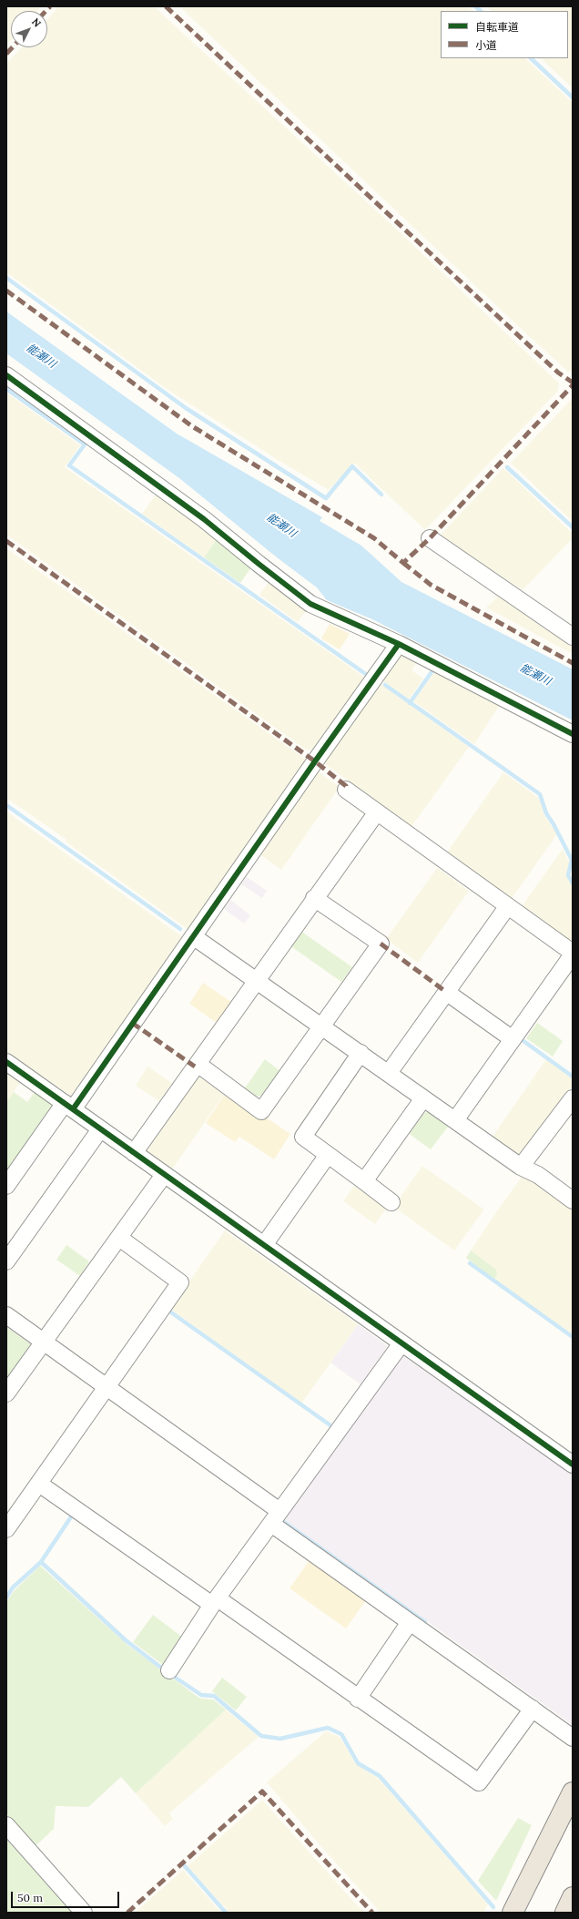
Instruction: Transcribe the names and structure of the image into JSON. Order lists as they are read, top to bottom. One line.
{"water":["能瀬川"],"legend":["自転車道","小道"],"scale_bar":"50 m","north":"top right"}
